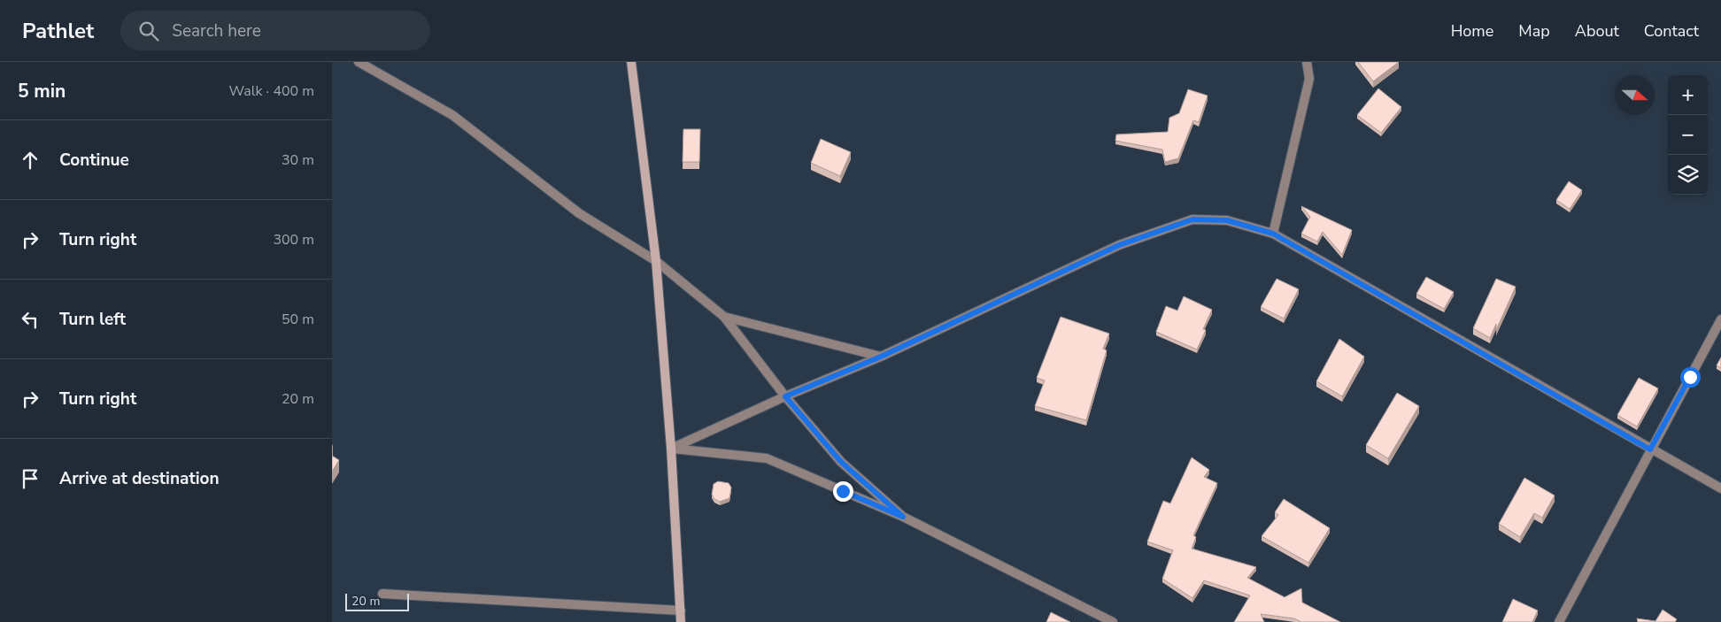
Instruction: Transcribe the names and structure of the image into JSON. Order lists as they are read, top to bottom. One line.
{"scale_bar":"20 m","north":"right","page":{"header":"Pathlet","search":"Search here","nav":["Home","Map","About","Contact"],"heading":["5 min","Walk · 400 m"],"map_buttons":["+","−"],"list":[["Continue","30 m"],["Turn right","300 m"],["Turn left","50 m"],["Turn right","20 m"],"Arrive at destination"],"scale":"20 m"}}
